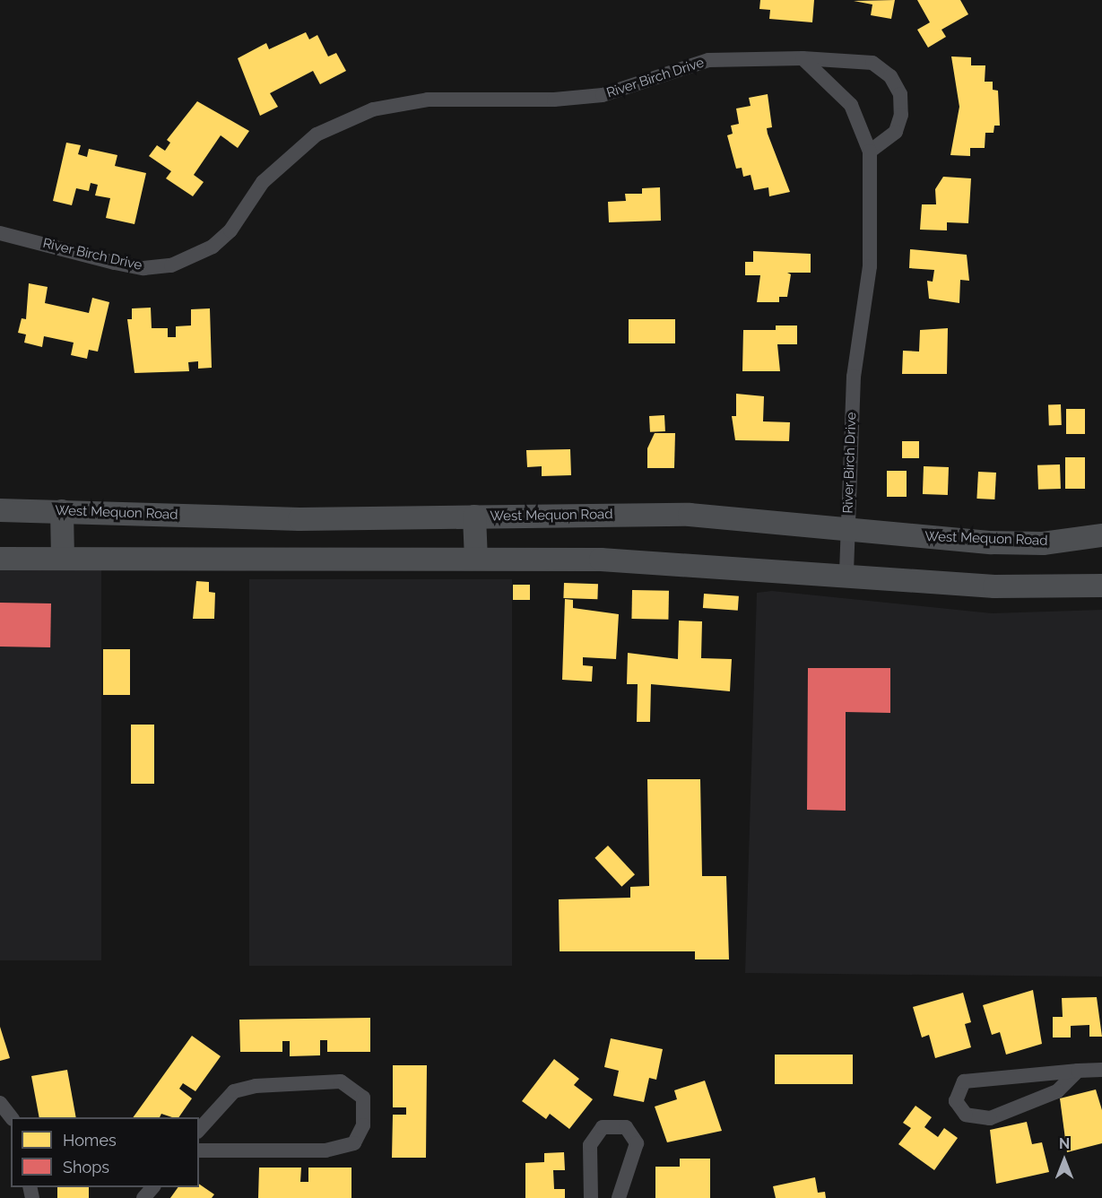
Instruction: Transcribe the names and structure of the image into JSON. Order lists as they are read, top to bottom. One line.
{"streets":{"main road":["West Mequon Road"],"street":["River Birch Drive"]},"crossings":[["River Birch Drive","West Mequon Road"]],"legend":["Homes","Shops"],"north":"top"}
